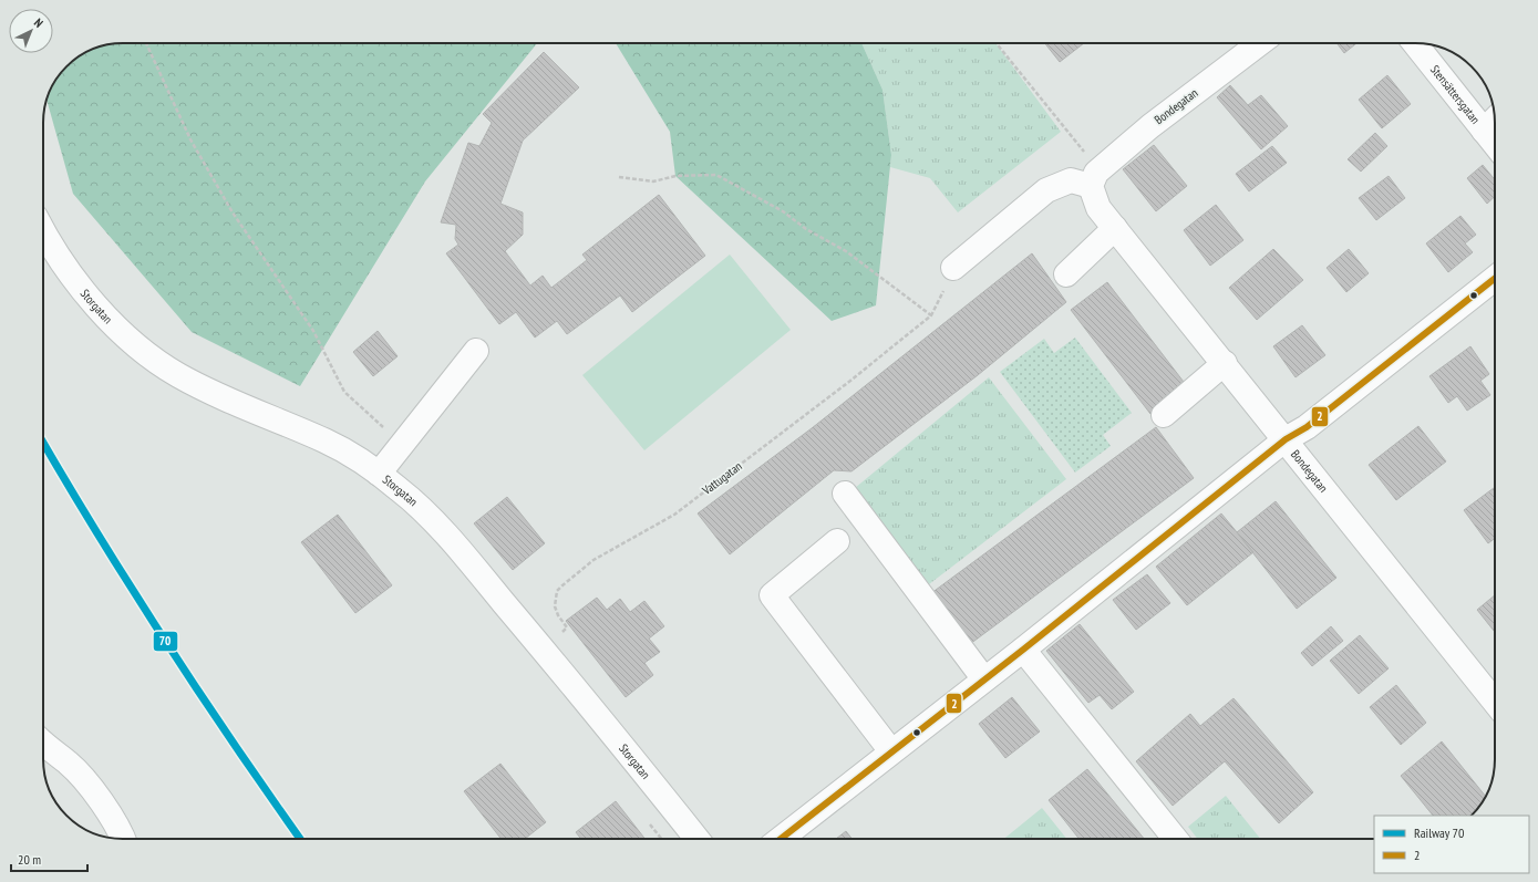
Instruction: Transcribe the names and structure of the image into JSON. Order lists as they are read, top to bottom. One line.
{"streets":{"street":["Stensättersgatan","Bondegatan","Storgatan"],"path":["Vattugatan"]},"lines":["transit line 2","rail line 70"],"legend":["Railway 70","2"],"scale_bar":"20 m","north":"top right"}
